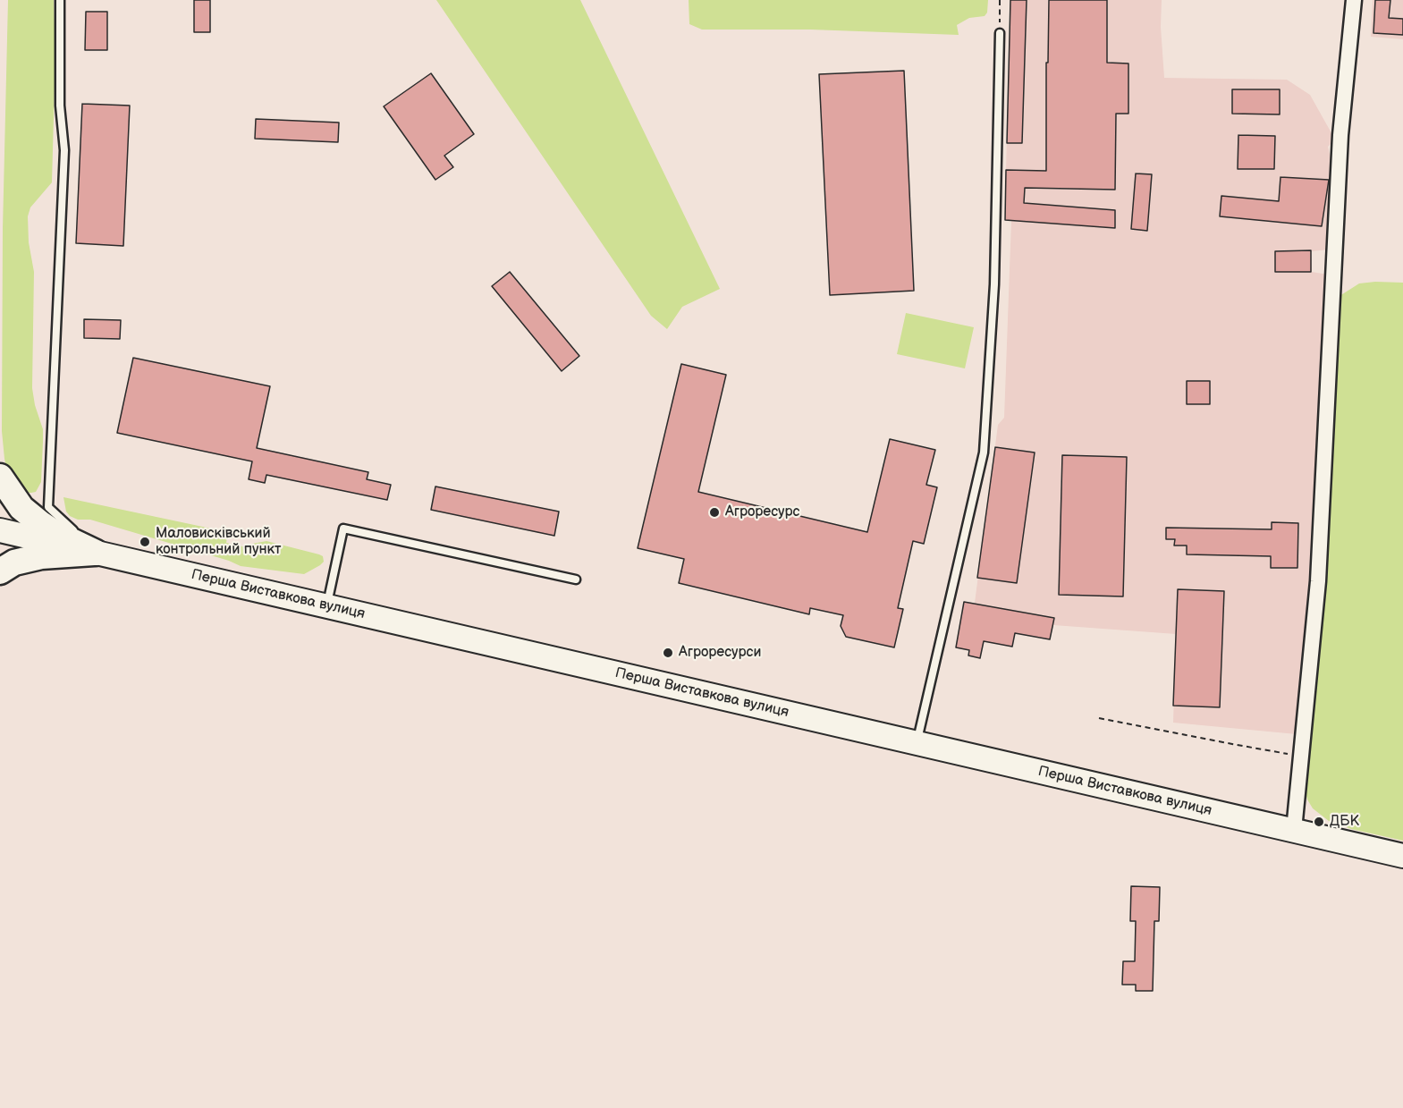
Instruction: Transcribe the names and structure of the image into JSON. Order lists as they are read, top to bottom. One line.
{"streets":{"main road":["Перша Виставкова вулиця"]},"places":["Агроресурс","Маловисківський контрольний пункт","Агроресурси","ДБК"]}
